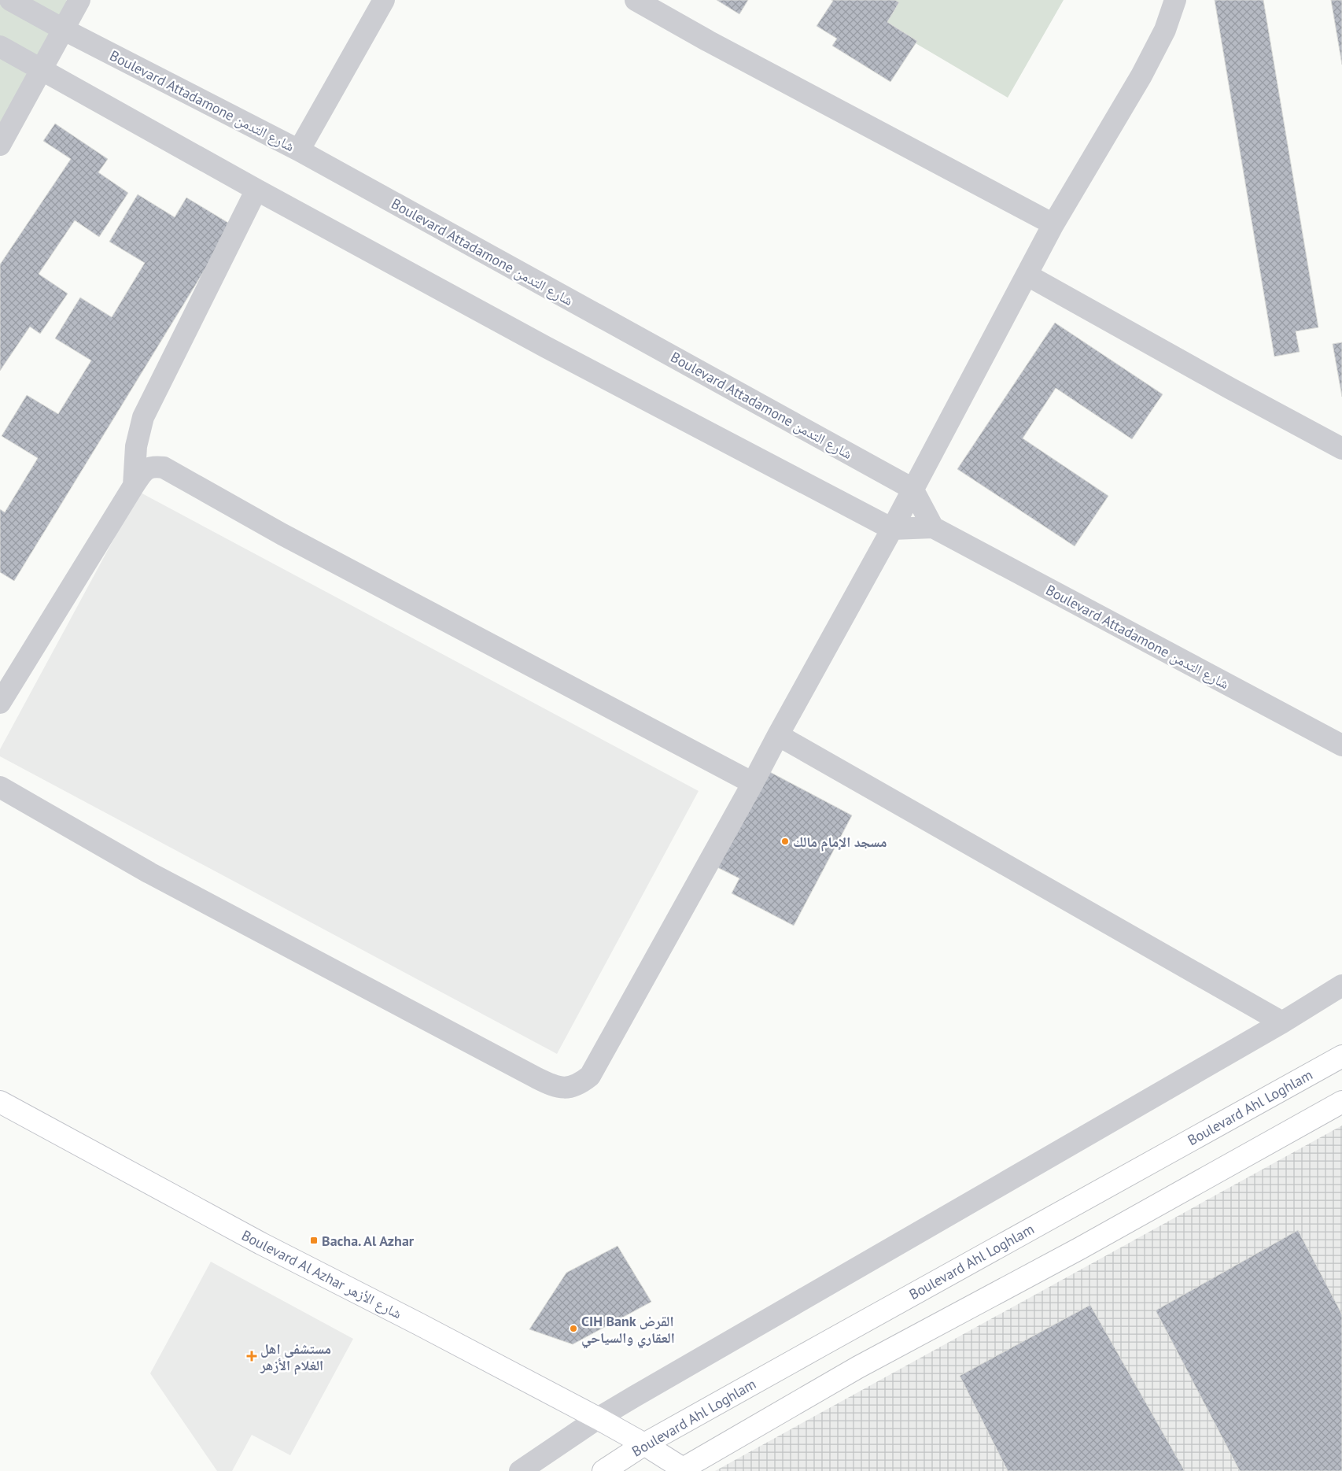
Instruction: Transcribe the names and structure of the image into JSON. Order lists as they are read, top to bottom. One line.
{"streets":{"main road":["Boulevard Ahl Loghlam","Boulevard Al Azhar شارع الأزهر"],"street":["Boulevard Attadamone شارع التدمن"]},"crossings":[["Boulevard Ahl Loghlam","Boulevard Al Azhar شارع الأزهر"]],"places":{"other":["مسجد الإمام مالك","CIH Bank القرض العقاري والسياحي"],"transit":["Bacha. Al Azhar"],"health":["مستشفى اهل الغلام الأزهر"]}}
